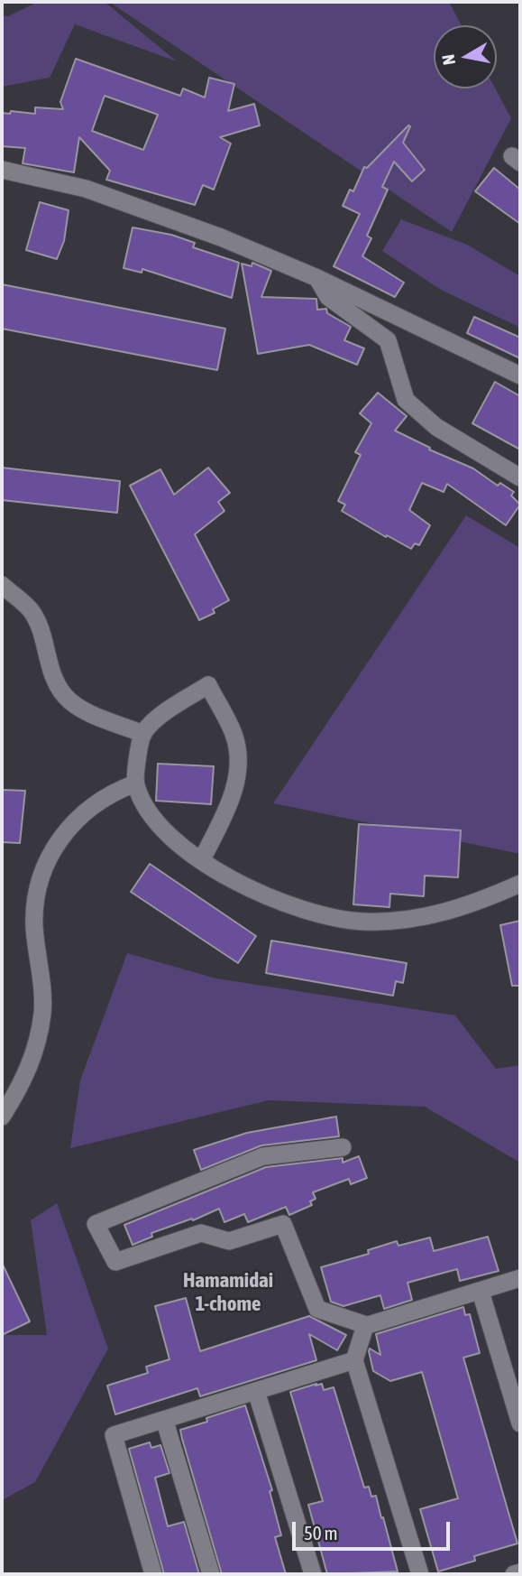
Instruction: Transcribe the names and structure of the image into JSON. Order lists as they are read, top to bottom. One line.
{"districts":["Hamamidai 1-chome"],"scale_bar":"50 m","north":"left"}
